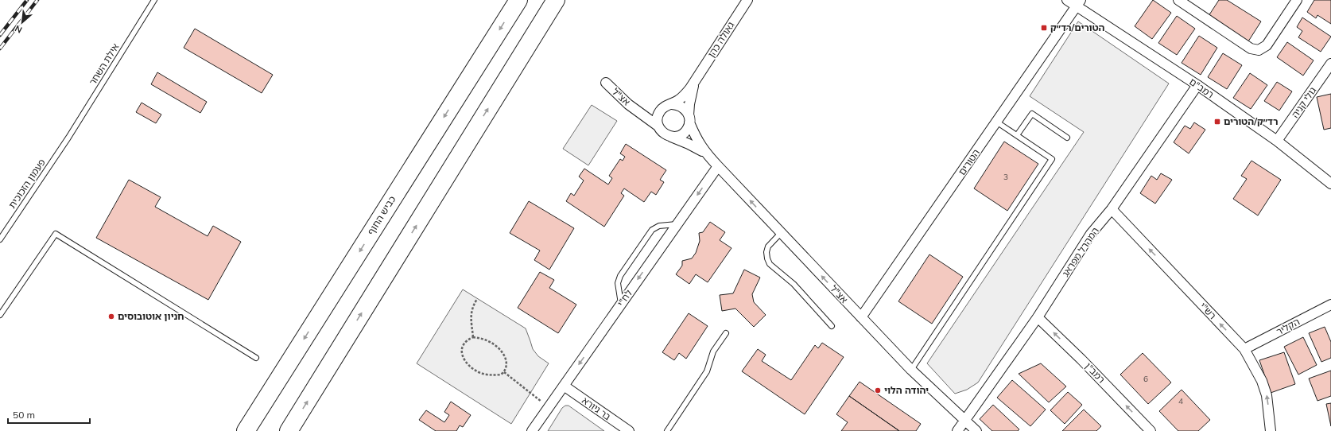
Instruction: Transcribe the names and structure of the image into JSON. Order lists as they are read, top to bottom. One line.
{"streets":{"highway":["כביש החוף"],"street":["גאולה כהן","רמב\"ם","אצ\"ל","גולי קניה","הטורים","המהרל מפראג","לח\"י","רש\"י","הקליר","רמב\"ן","בר גיורא"],"lane":["אילת השחר","פעמון הזכוכית"]},"crossings":[["גאולה כהן","אצ\"ל"],["אילת השחר","פעמון הזכוכית"],["רמב\"ם","גולי קניה"],["רמב\"ם","הטורים"],["רמב\"ם","המהרל מפראג"],["אצ\"ל","הטורים"],["אצ\"ל","המהרל מפראג"],["אצ\"ל","לח\"י"],["המהרל מפראג","רש\"י"],["המהרל מפראג","רמב\"ן"],["לח\"י","בר גיורא"],["רש\"י","הקליר"]],"one_way":["אצ\"ל","לח\"י","רש\"י","רמב\"ן"],"places":{"transit":["הטורים/רד״ק","רד״ק/הטורים"],"other":["חניון אוטובוסים","יהודה הלוי"]},"house_numbers":["3","6","4"],"scale_bar":"50 m","north":"bottom left"}
